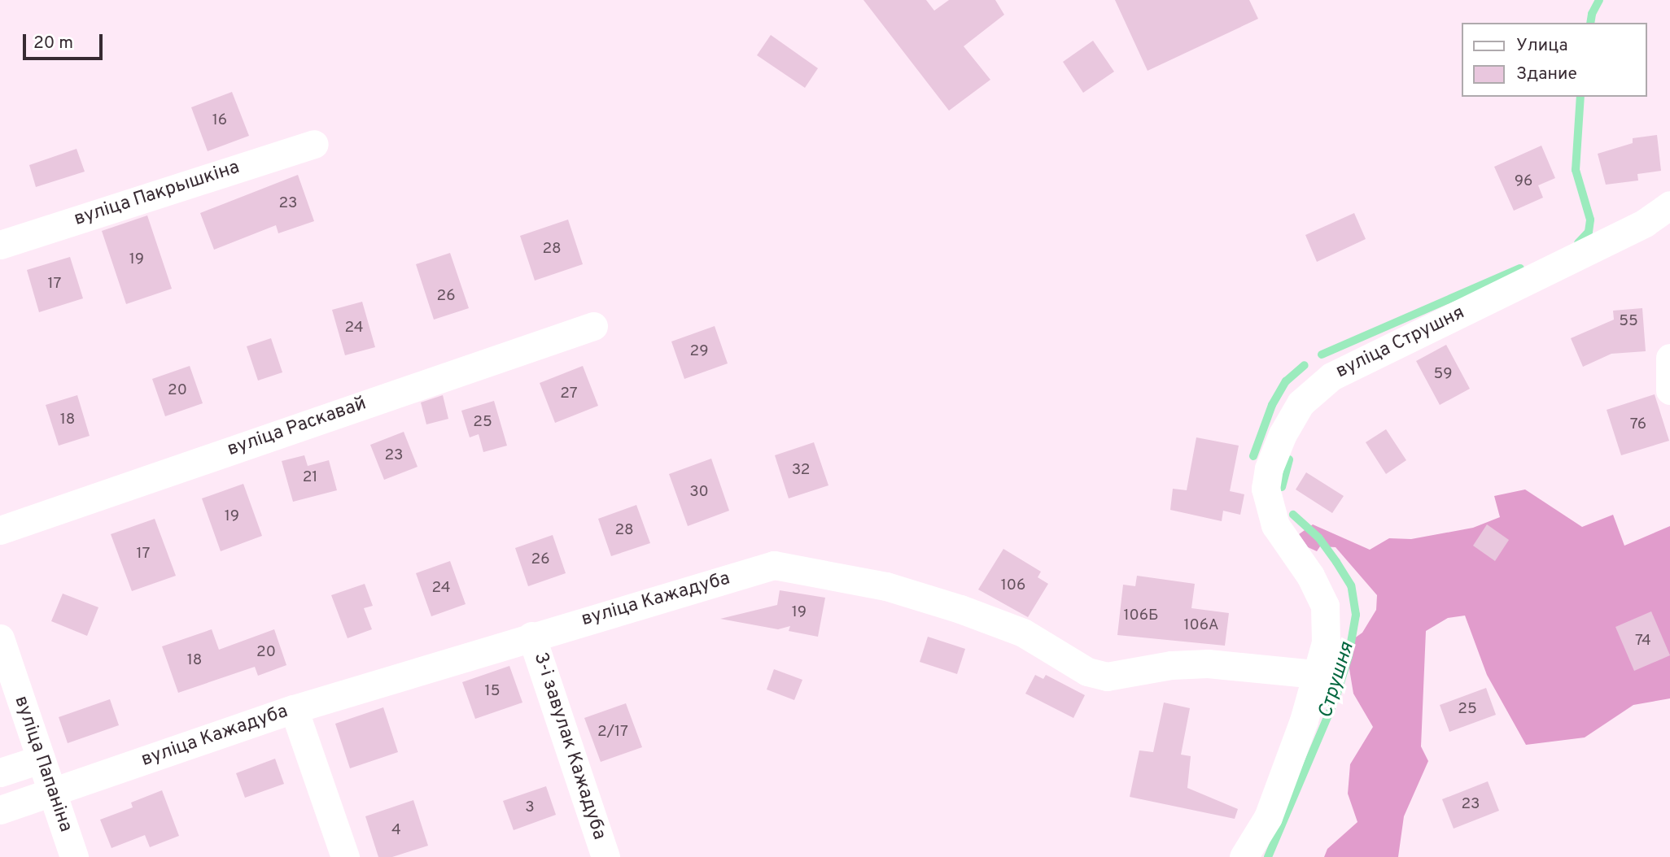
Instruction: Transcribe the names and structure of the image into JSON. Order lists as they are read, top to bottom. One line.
{"streets":{"street":["вуліца Пакрышкіна","вуліца Струшня","вуліца Раскавай","вуліца Кажадуба","3-і завулак Кажадуба","вуліца Папаніна"]},"crossings":[["вуліца Струшня","вуліца Кажадуба"],["вуліца Кажадуба","3-і завулак Кажадуба"],["вуліца Кажадуба","вуліца Папаніна"]],"water":["Струшня"],"house_numbers":["16","96","23","28","19","17","26","55","24","29","59","20","27","18","25","76","23","32","21","30","19","28","17","26","106","24","19","106Б","106А","74","20","18","15","25","2/17","23","3","4"],"legend":["Улица","Здание"],"scale_bar":"20 m"}
